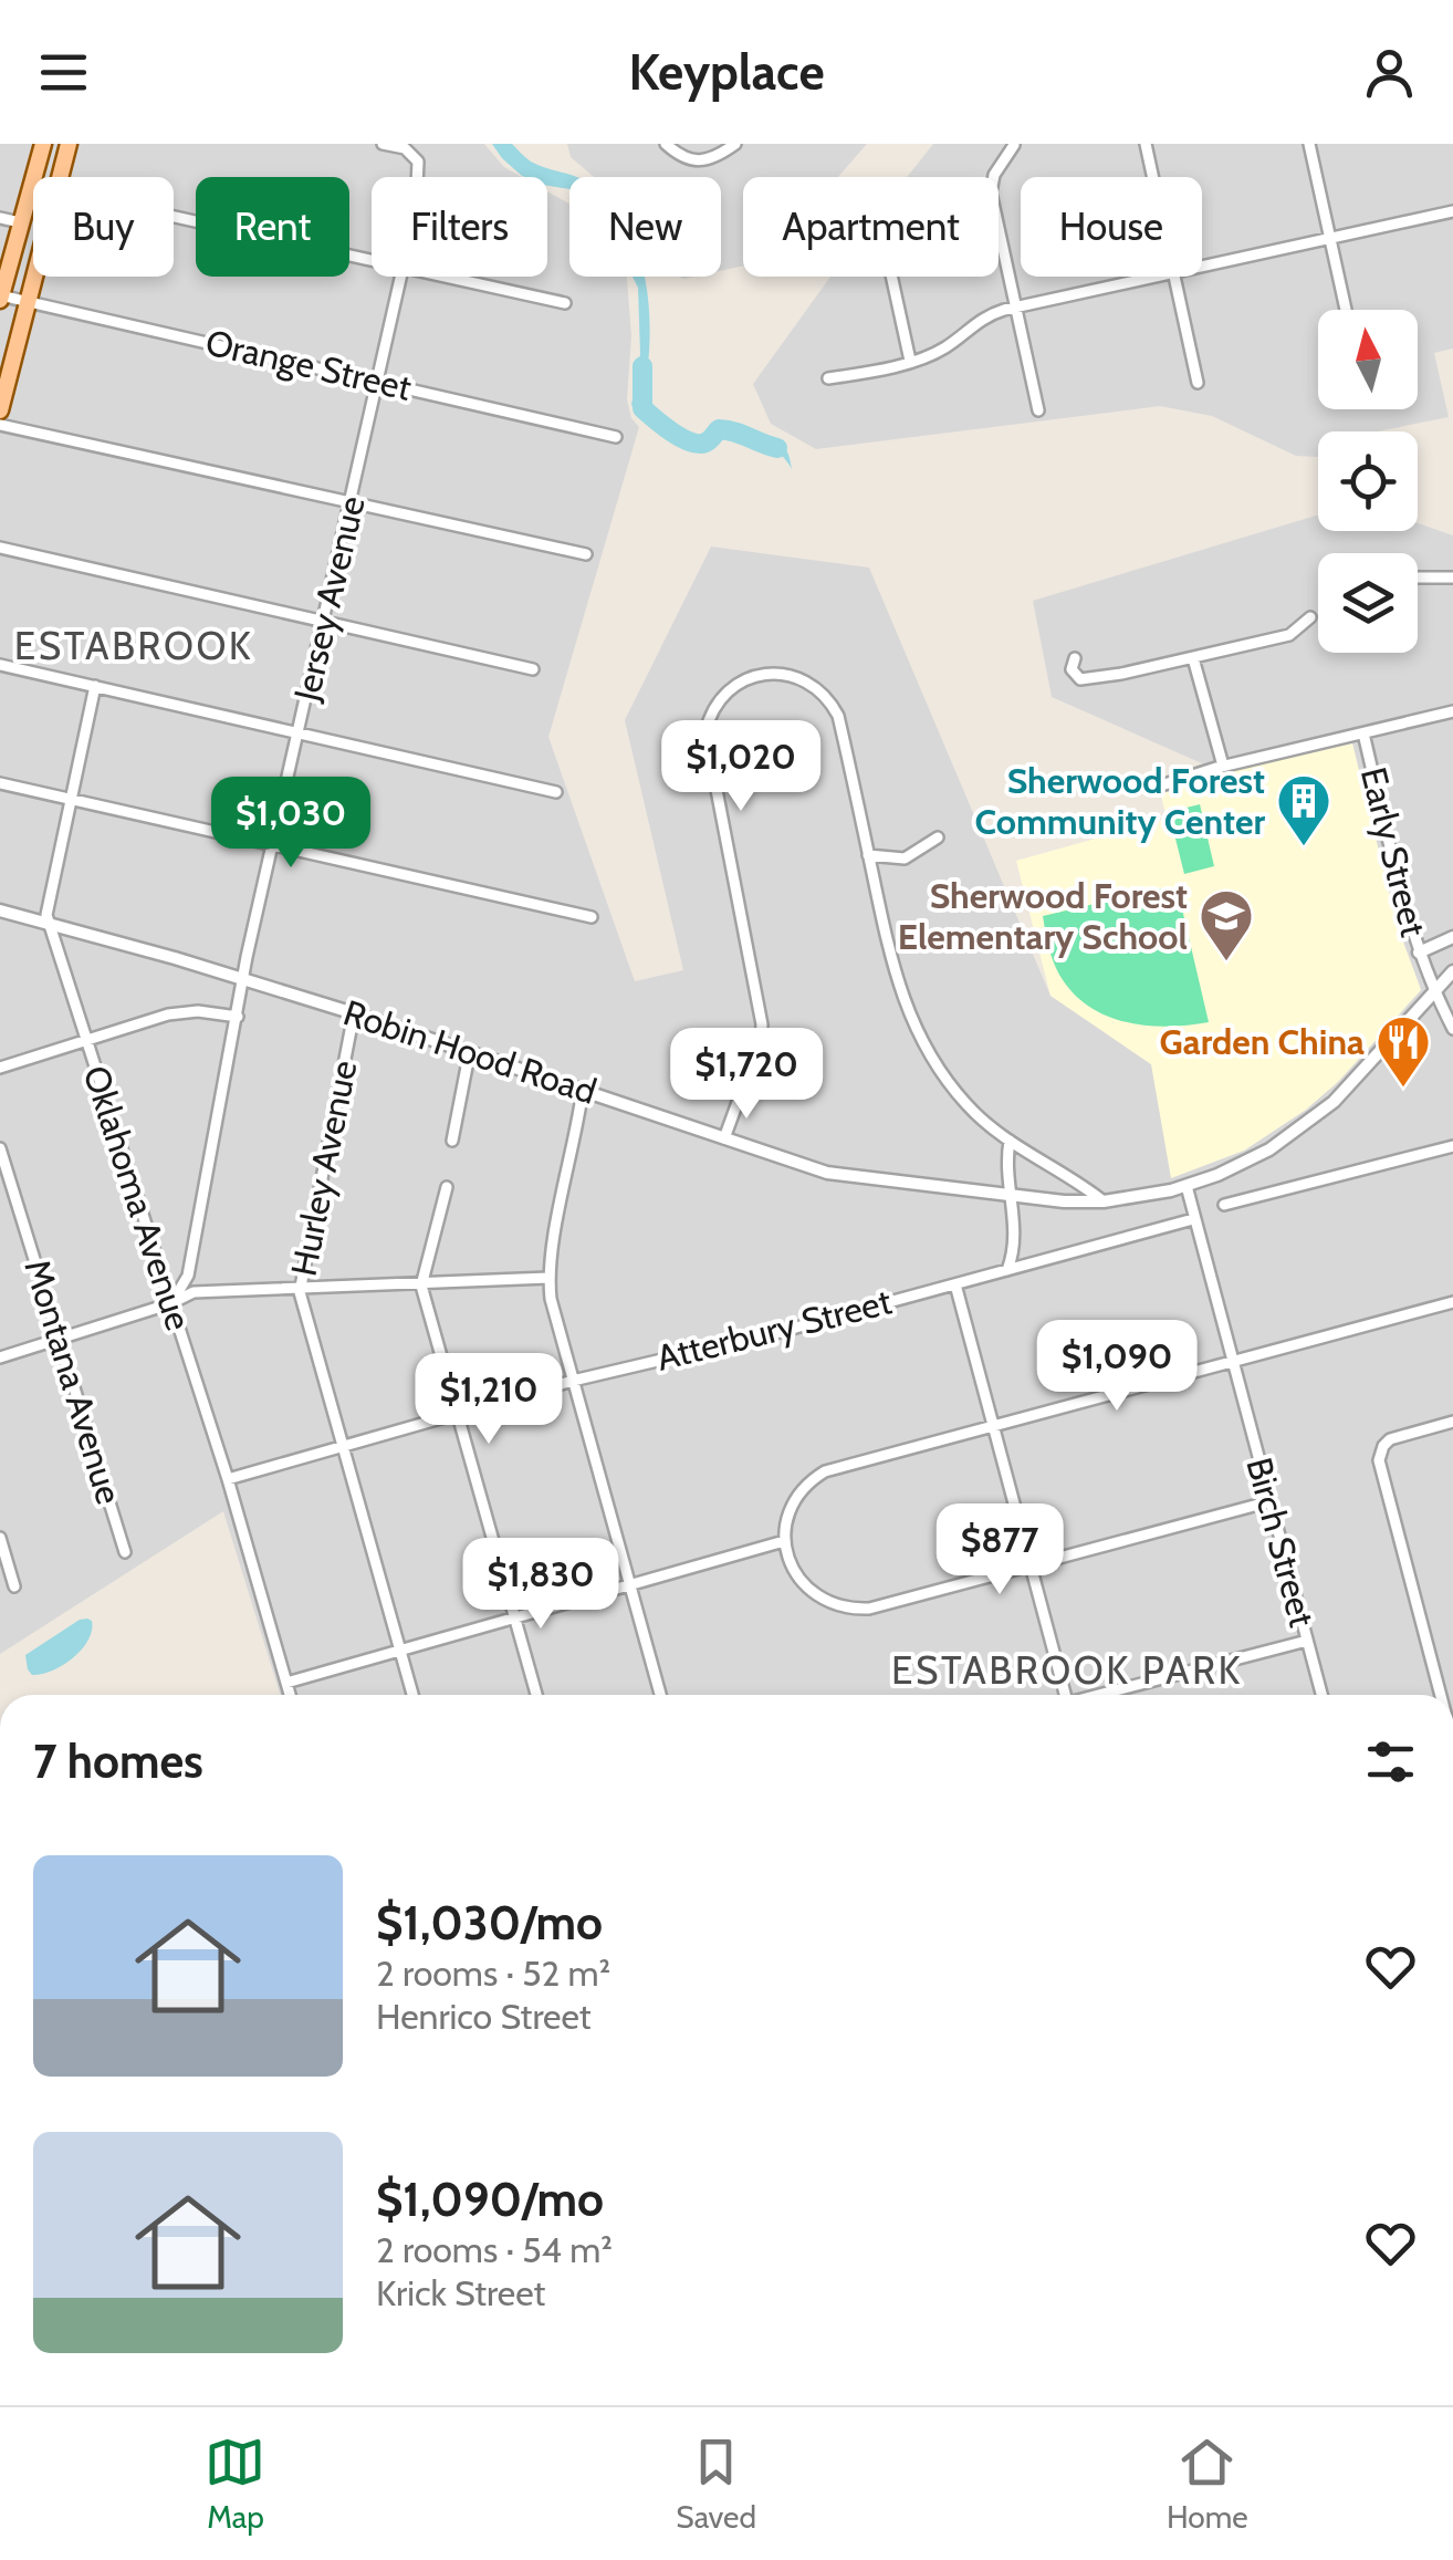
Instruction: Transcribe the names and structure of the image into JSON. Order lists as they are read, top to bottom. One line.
{"streets":{"street":["Orange Street","Jersey Avenue","Early Street","Robin Hood Road","Hurley Avenue","Oklahoma Avenue","Atterbury Street","Montana Avenue","Birch Street"]},"crossings":[["Orange Street","Jersey Avenue"],["Jersey Avenue","Robin Hood Road"],["Jersey Avenue","Oklahoma Avenue"],["Early Street","Robin Hood Road"],["Robin Hood Road","Hurley Avenue"],["Robin Hood Road","Oklahoma Avenue"],["Robin Hood Road","Birch Street"],["Hurley Avenue","Atterbury Street"],["Oklahoma Avenue","Atterbury Street"],["Atterbury Street","Birch Street"]],"districts":["ESTABROOK","ESTABROOK PARK"],"places":{"building":["Sherwood Forest Community Center"],"school or university":["Sherwood Forest Elementary School"],"restaurant":["Garden China"]},"north":"top","page":{"header":"Keyplace","chip":["Buy","Rent","Filters","New","Apartment","House"],"price":["$1,020","$1,030","$1,720","$1,090","$1,210","$877","$1,830"],"heading":"7 homes","list":[{"name":"$1,030/mo","note":"2 rooms · 52 m² · Henrico Street"},{"name":"$1,090/mo","note":"2 rooms · 54 m² · Krick Street"}],"tabs":["Map","Saved","Home"]}}
